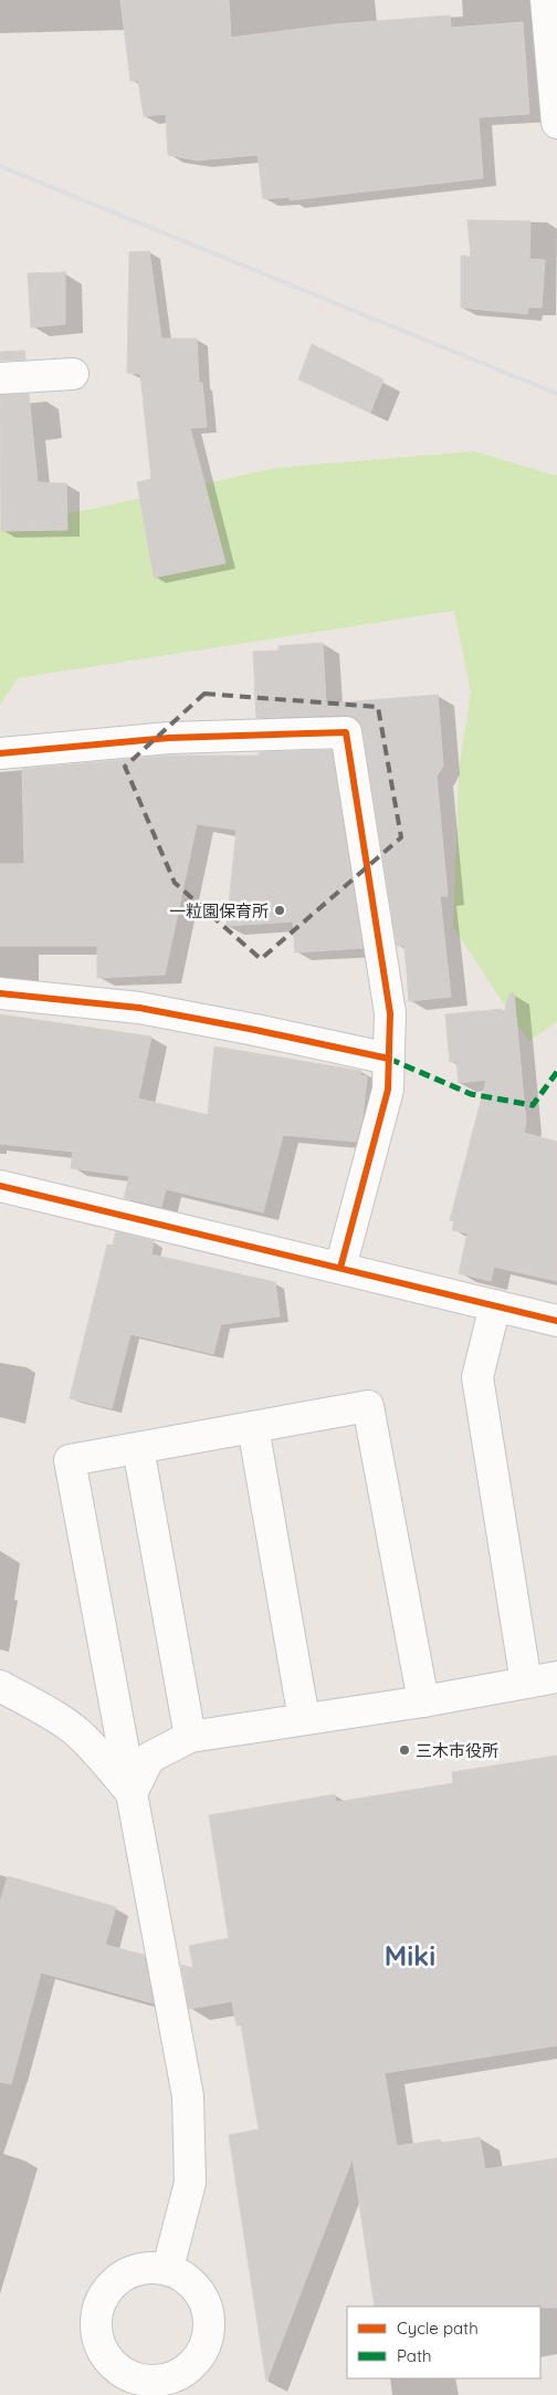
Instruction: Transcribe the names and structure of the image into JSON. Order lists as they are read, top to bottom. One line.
{"districts":["Miki"],"places":["一粒園保育所","三木市役所"],"legend":["Cycle path","Path"]}
